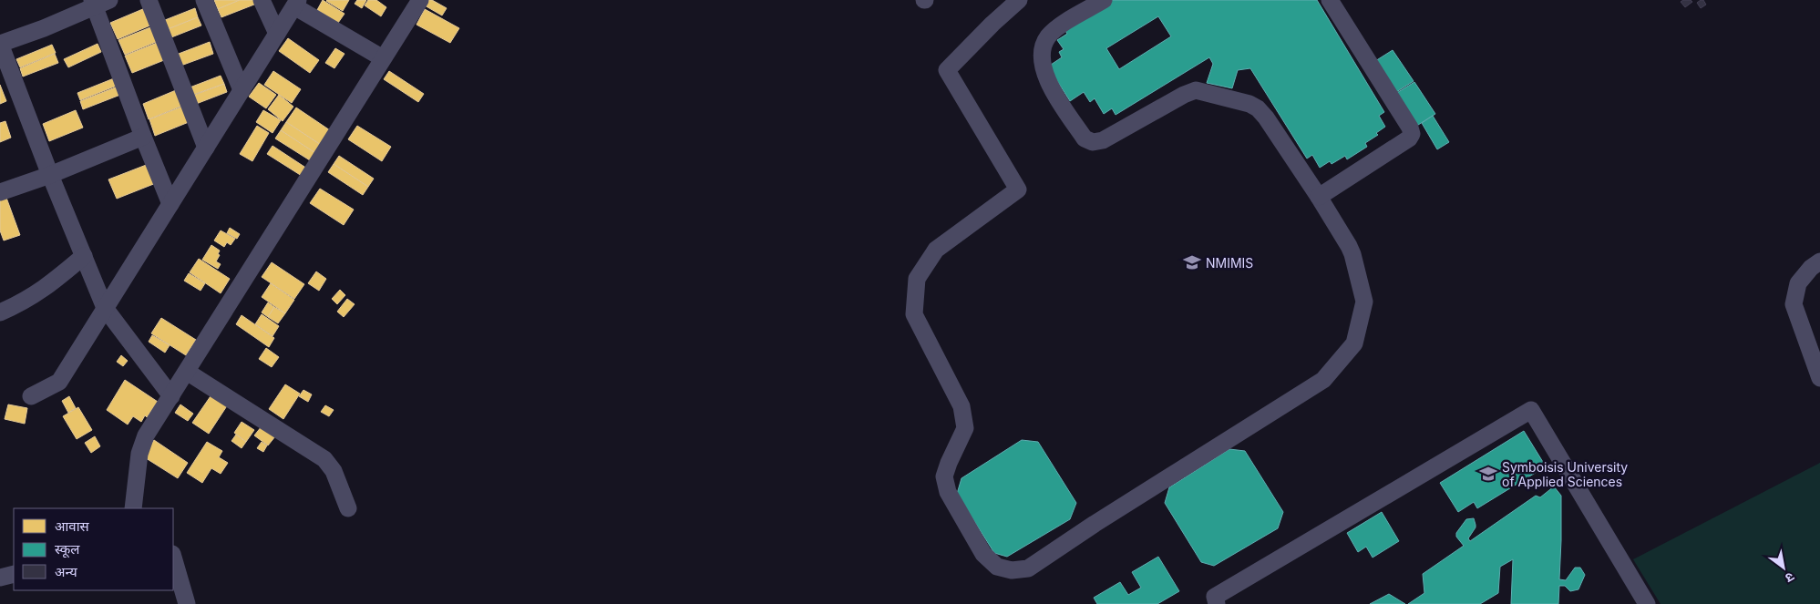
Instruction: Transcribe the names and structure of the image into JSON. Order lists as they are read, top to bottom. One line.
{"places":{"school or university":["NMIMIS","Symboisis University of Applied Sciences"]},"legend":["आवास","स्कूल","अन्य"],"north":"bottom right"}
